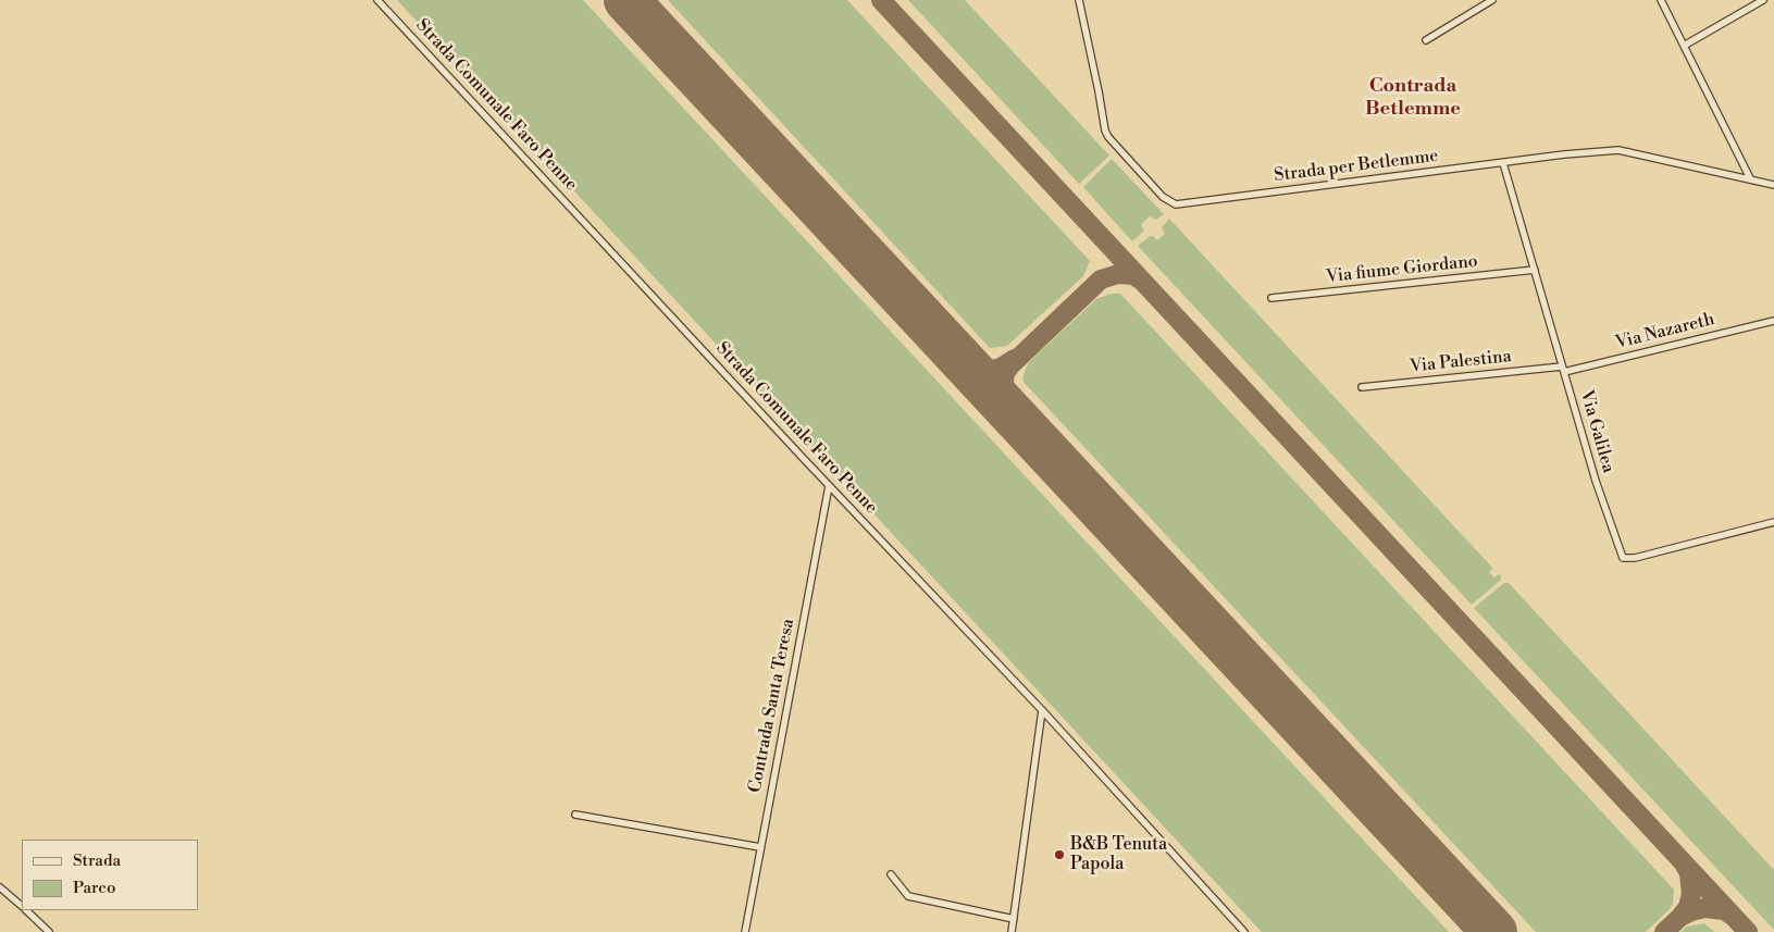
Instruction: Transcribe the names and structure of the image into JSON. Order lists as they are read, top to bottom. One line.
{"streets":{"street":["Strada Comunale Faro Penne","Strada per Betlemme","Via fiume Giordano","Via Nazareth","Via Palestina","Via Galilea","Contrada Santa Teresa"]},"crossings":[["Strada Comunale Faro Penne","Contrada Santa Teresa"],["Strada per Betlemme","Via Galilea"],["Via fiume Giordano","Via Galilea"],["Via Nazareth","Via Palestina"],["Via Nazareth","Via Galilea"],["Via Palestina","Via Galilea"]],"districts":["Contrada Betlemme"],"places":["B&B Tenuta Papola"],"legend":["Strada","Parco"]}
